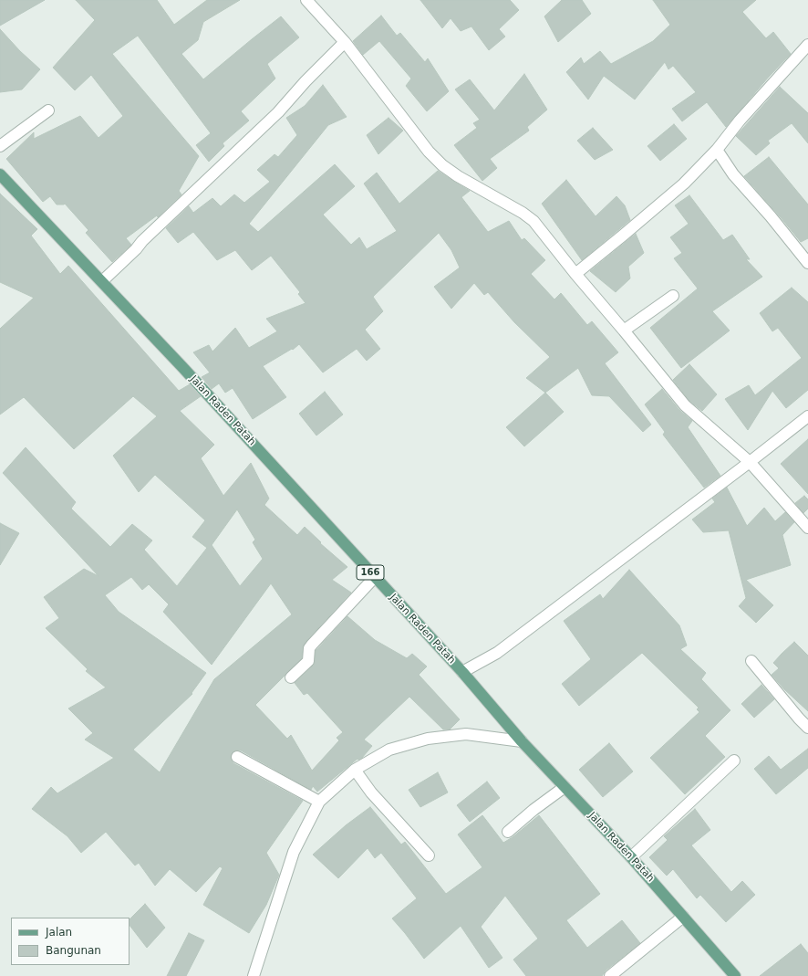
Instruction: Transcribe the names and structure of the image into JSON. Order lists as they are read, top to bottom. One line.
{"streets":{"main road":["Jalan Raden Patah","166"]},"legend":["Jalan","Bangunan"]}
